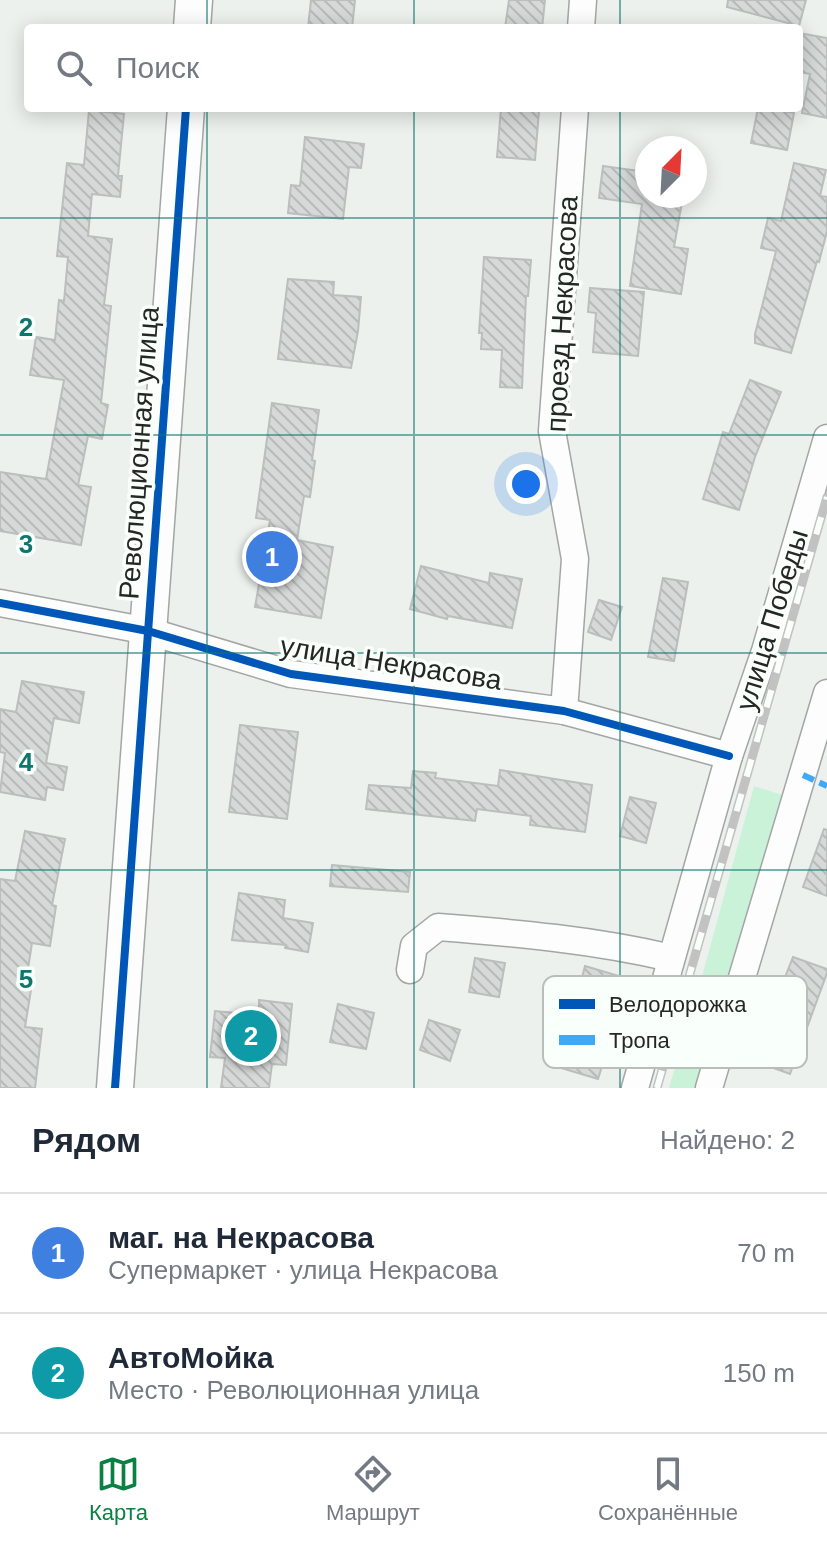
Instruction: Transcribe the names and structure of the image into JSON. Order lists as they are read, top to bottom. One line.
{"streets":{"street":["проезд Некрасова","Революционная улица","улица Победы","улица Некрасова"]},"crossings":[["проезд Некрасова","улица Некрасова"],["Революционная улица","улица Некрасова"],["улица Победы","улица Некрасова"]],"legend":["Велодорожка","Тропа"],"north":"top right","page":{"search":"Поиск","pins":["1","2"],"heading":["Рядом","Найдено: 2"],"list":[{"mark":"1","name":"маг. на Некрасова","note":"Супермаркет · улица Некрасова","value":"70 m"},{"mark":"2","name":"АвтоМойка","note":"Место · Революционная улица","value":"150 m"}],"nav":["Карта","Маршрут","Сохранённые"]},"grid":{"rows":["2","3","4","5"]}}
